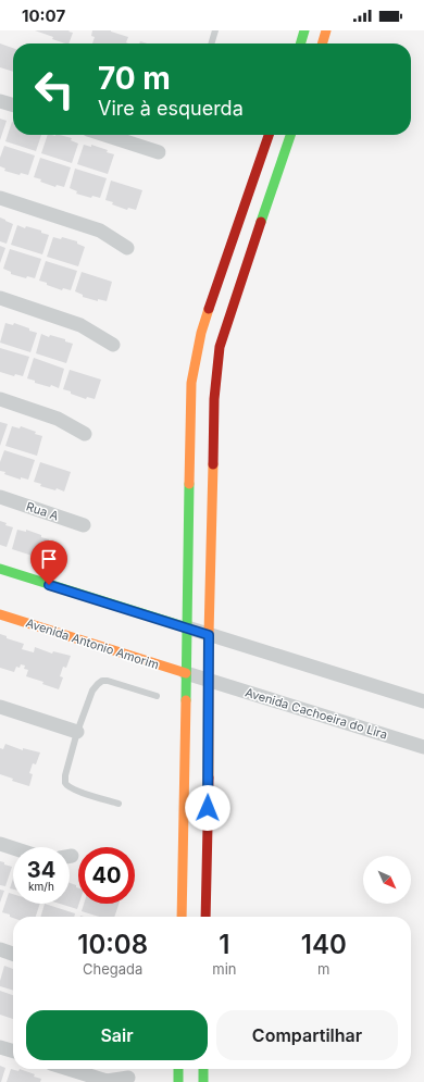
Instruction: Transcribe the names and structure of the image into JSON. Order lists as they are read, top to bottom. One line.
{"streets":{"street":["Rua A","Avenida Antonio Amorim","Avenida Cachoeira do Lira"]},"crossings":[["Avenida Antonio Amorim","Avenida Cachoeira do Lira"]],"north":"bottom right","page":{"status":"10:07","turn":["70 m","Vire à esquerda"],"speed":"34 km/h","limit":"40","eta":["10:08","Chegada","1","min","140","m"],"buttons":["Sair","Compartilhar"]}}
